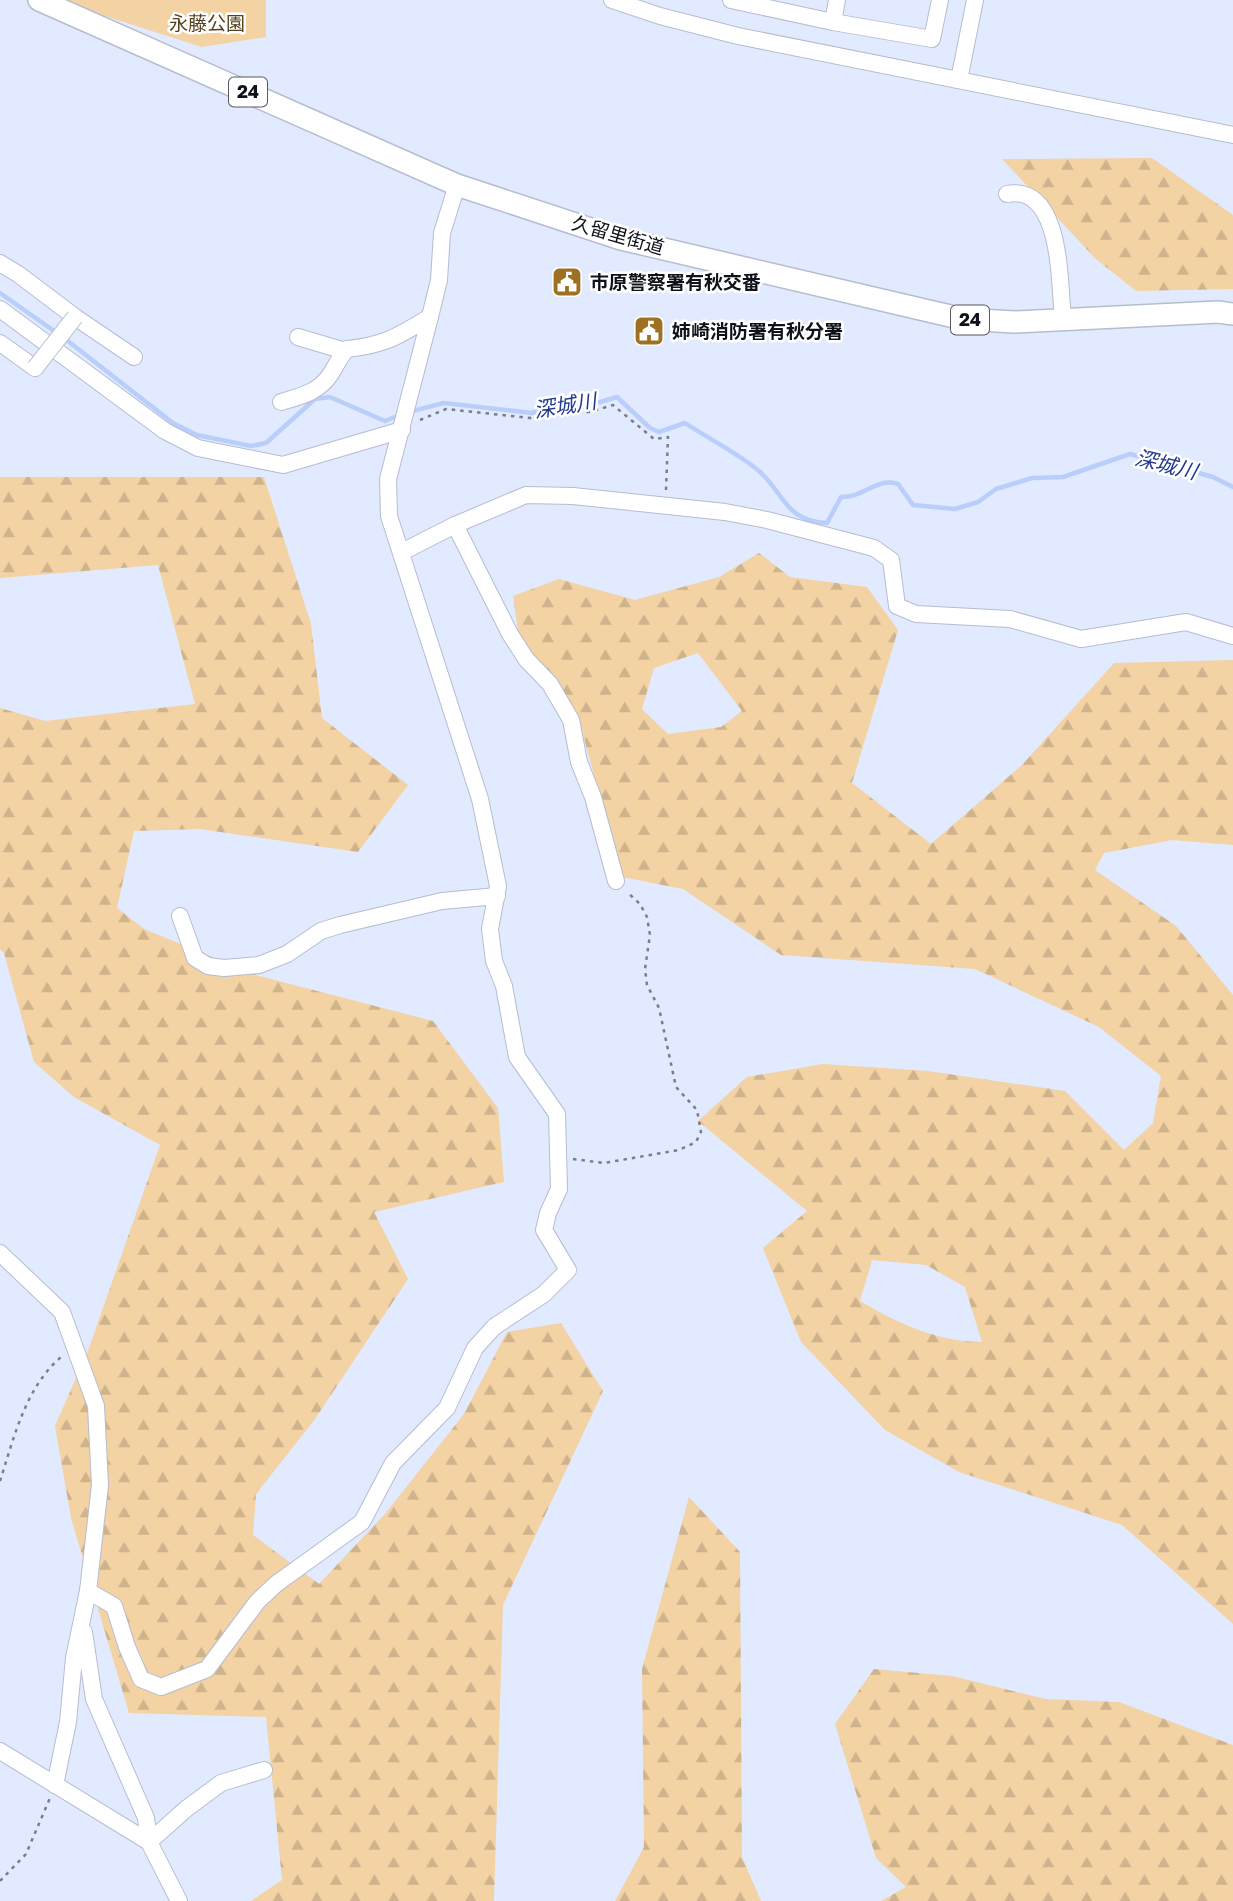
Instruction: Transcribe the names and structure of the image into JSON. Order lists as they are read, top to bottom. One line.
{"streets":{"main road":["24","久留里街道"]},"water":["深城川"],"parks":["永藤公園"],"places":{"public building":["市原警察署有秋交番","姉崎消防署有秋分署"]}}
